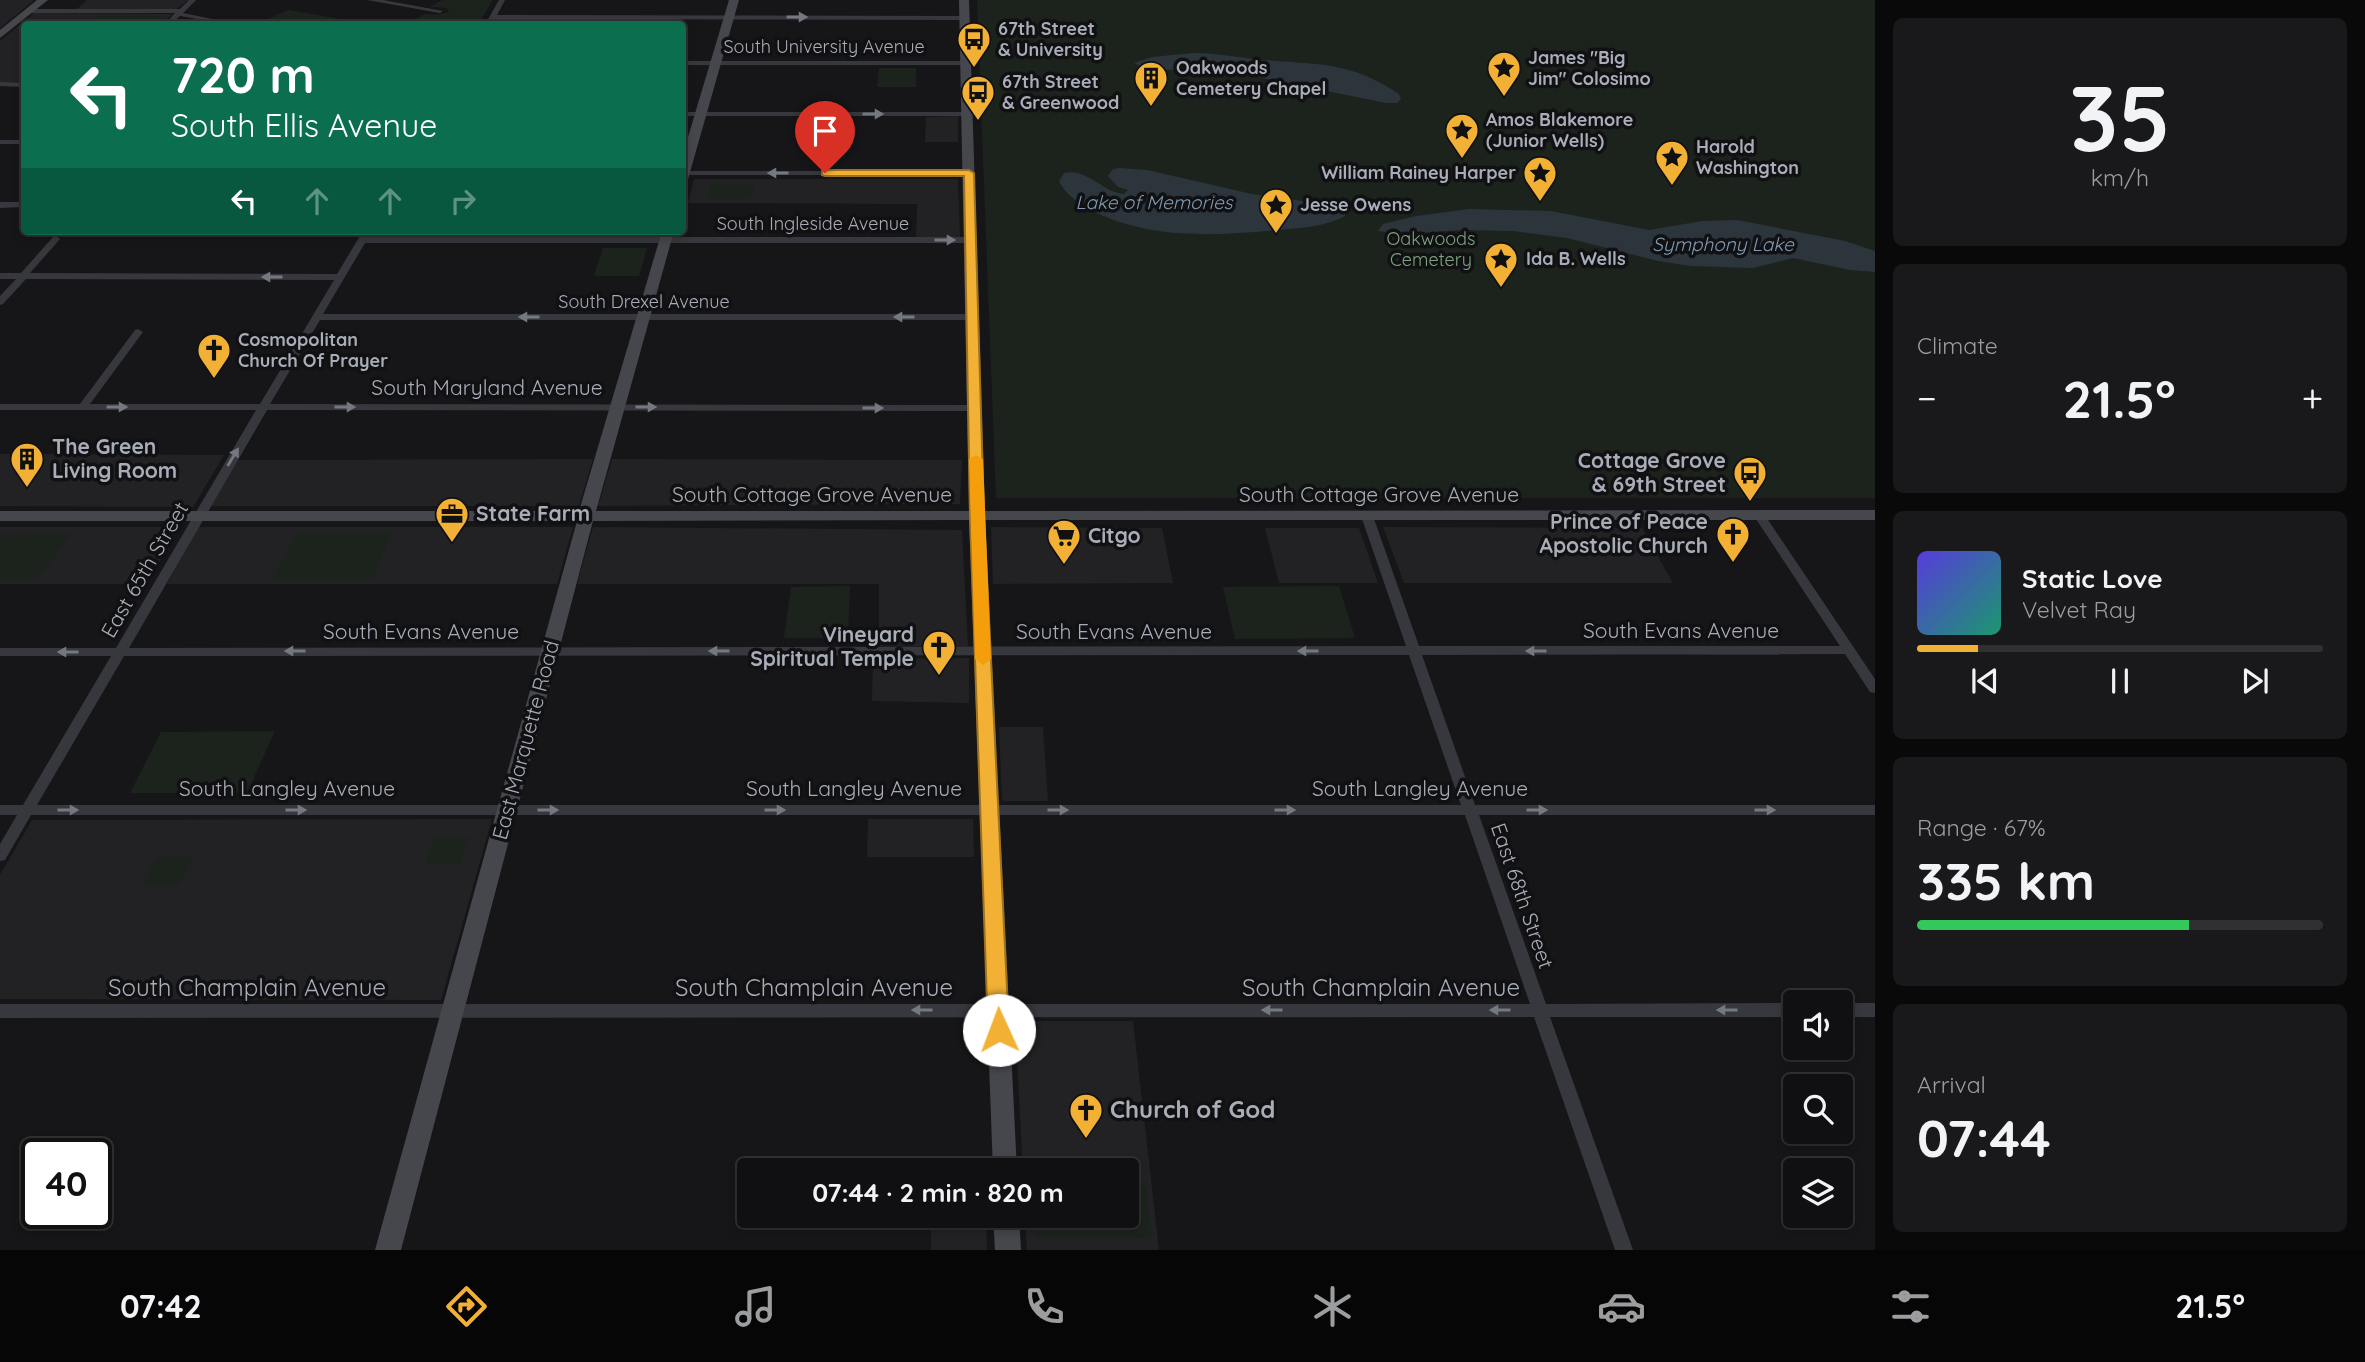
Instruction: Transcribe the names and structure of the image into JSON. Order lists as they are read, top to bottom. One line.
{"streets":{"street":["South University Avenue","South Ingleside Avenue","South Drexel Avenue","South Maryland Avenue","South Cottage Grove Avenue","East 65th Street","South Evans Avenue","East Marquette Road","South Langley Avenue","East 68th Street","South Champlain Avenue"]},"crossings":[["South Ingleside Avenue","East 65th Street"],["South Ingleside Avenue","East Marquette Road"],["South Drexel Avenue","East 65th Street"],["South Drexel Avenue","East Marquette Road"],["South Maryland Avenue","East 65th Street"],["South Maryland Avenue","East Marquette Road"],["South Cottage Grove Avenue","East 65th Street"],["South Cottage Grove Avenue","East Marquette Road"],["South Cottage Grove Avenue","East 68th Street"],["East 65th Street","South Evans Avenue"],["East 65th Street","South Langley Avenue"],["South Evans Avenue","East Marquette Road"],["South Evans Avenue","East 68th Street"],["East Marquette Road","South Langley Avenue"],["East Marquette Road","South Champlain Avenue"],["South Langley Avenue","East 68th Street"],["East 68th Street","South Champlain Avenue"]],"one_way":["South Drexel Avenue","South Maryland Avenue","South Evans Avenue","South Langley Avenue","South Champlain Avenue"],"water":["Lake of Memories","Symphony Lake"],"parks":["Oakwoods Cemetery"],"places":{"bus stop":["67th Street & University","67th Street & Greenwood","Cottage Grove & 69th Street"],"place":["James \"Big Jim\" Colosimo","Amos Blakemore (Junior Wells)","Harold Washington","William Rainey Harper","Jesse Owens","Ida B. Wells"],"building":["Oakwoods Cemetery Chapel","The Green Living Room"],"church":["Cosmopolitan Church Of Prayer","Prince of Peace Apostolic Church","Vineyard Spiritual Temple","Church of God"],"office":["State Farm"],"supermarket":["Citgo"]},"page":{"tile":[["35","km/h"],"Climate",["Range · 67%","335 km"],["Arrival","07:44"]],"turn":["720 m","South Ellis Avenue"],"heat":["−","21.5°","+"],"song":["Static Love","Velvet Ray"],"limit":"40","trip":"07:44 · 2 min · 820 m","tabs":["07:42","21.5°"]}}
